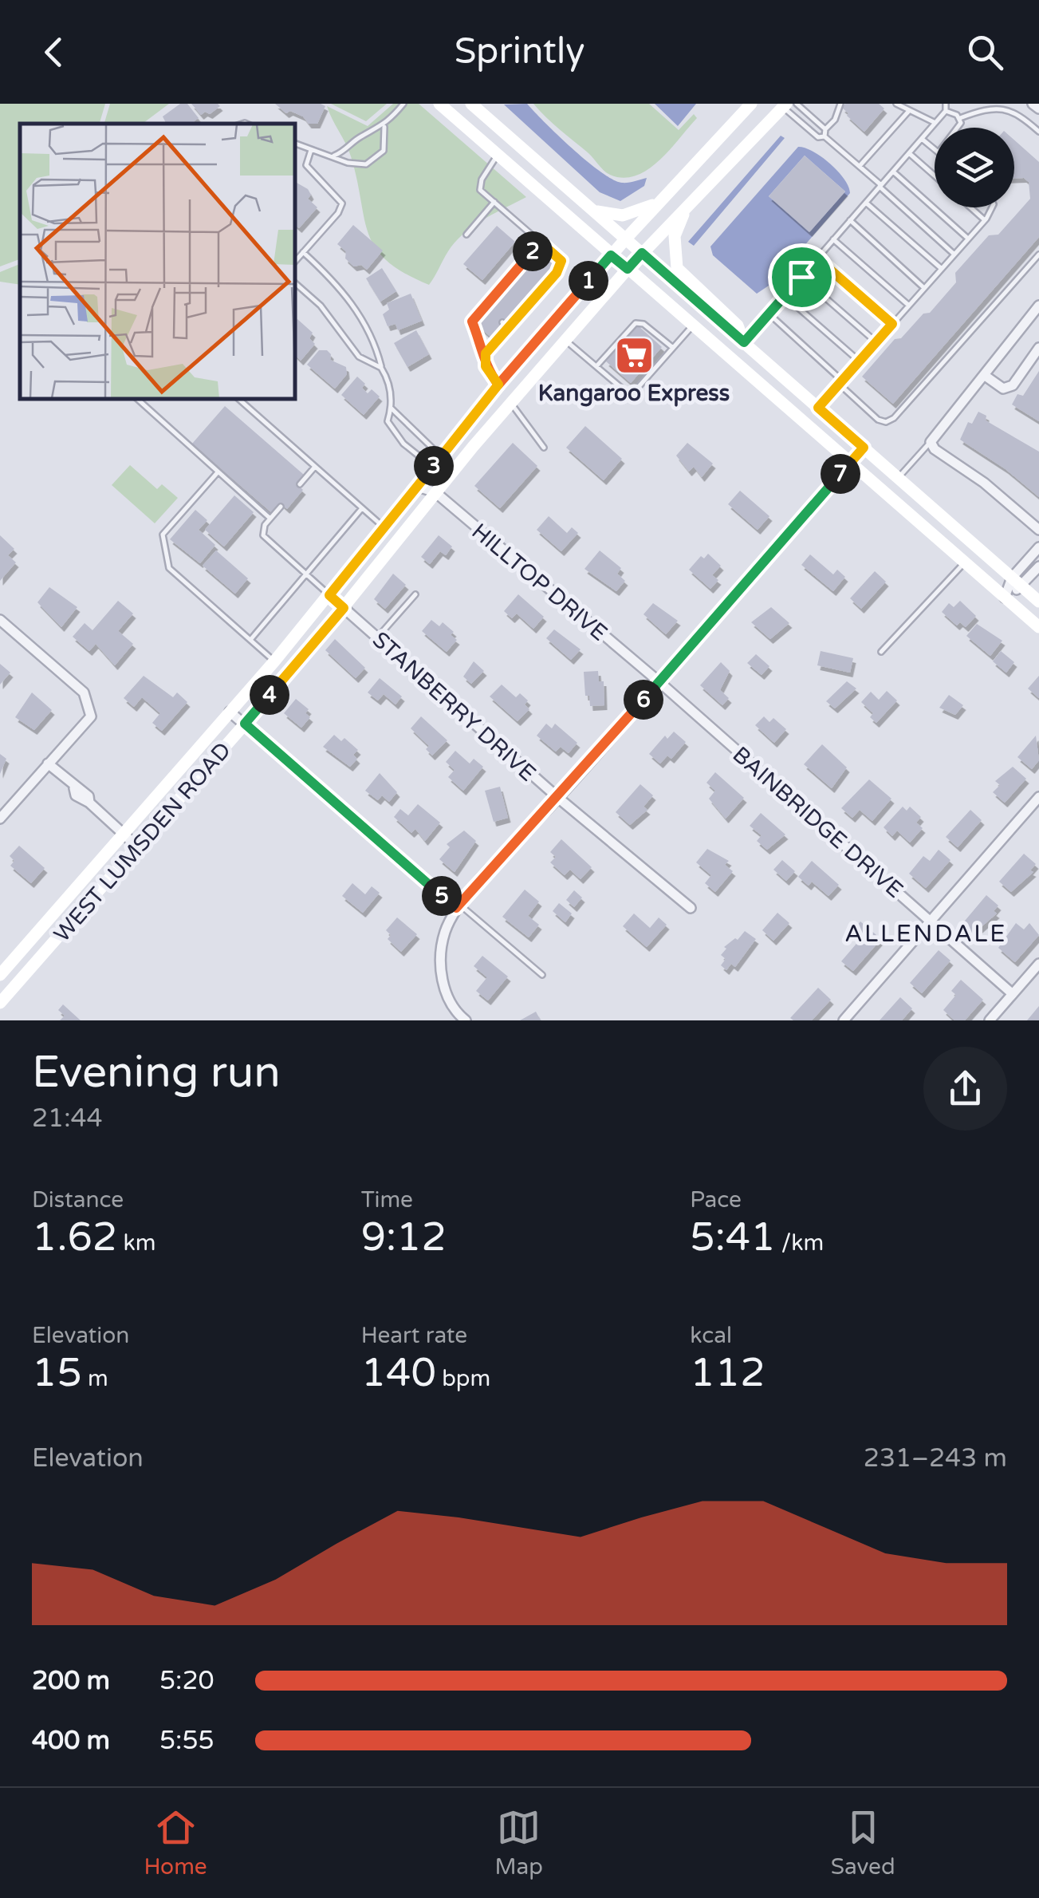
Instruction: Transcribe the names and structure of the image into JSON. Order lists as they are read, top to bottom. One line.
{"streets":{"main road":["WEST LUMSDEN ROAD"],"street":["HILLTOP DRIVE","STANBERRY DRIVE","BAINBRIDGE DRIVE"]},"crossings":[["HILLTOP DRIVE","BAINBRIDGE DRIVE"],["HILLTOP DRIVE","WEST LUMSDEN ROAD"],["STANBERRY DRIVE","WEST LUMSDEN ROAD"]],"districts":["ALLENDALE"],"places":{"supermarket":["Kangaroo Express"]},"page":{"header":"Sprintly","pins":["2","1","3","7","4","6","5"],"heading":["Evening run","21:44"],"stats":[["Distance","1.62 km"],["Time","9:12"],["Pace","5:41 /km"],["Elevation","15 m"],["Heart rate","140 bpm"],["kcal","112"]],"chart":["Elevation","231–243 m"],"list":[{"name":"200 m","note":"5:20"},{"name":"400 m","note":"5:55"}],"tabs":["Home","Map","Saved"]}}
